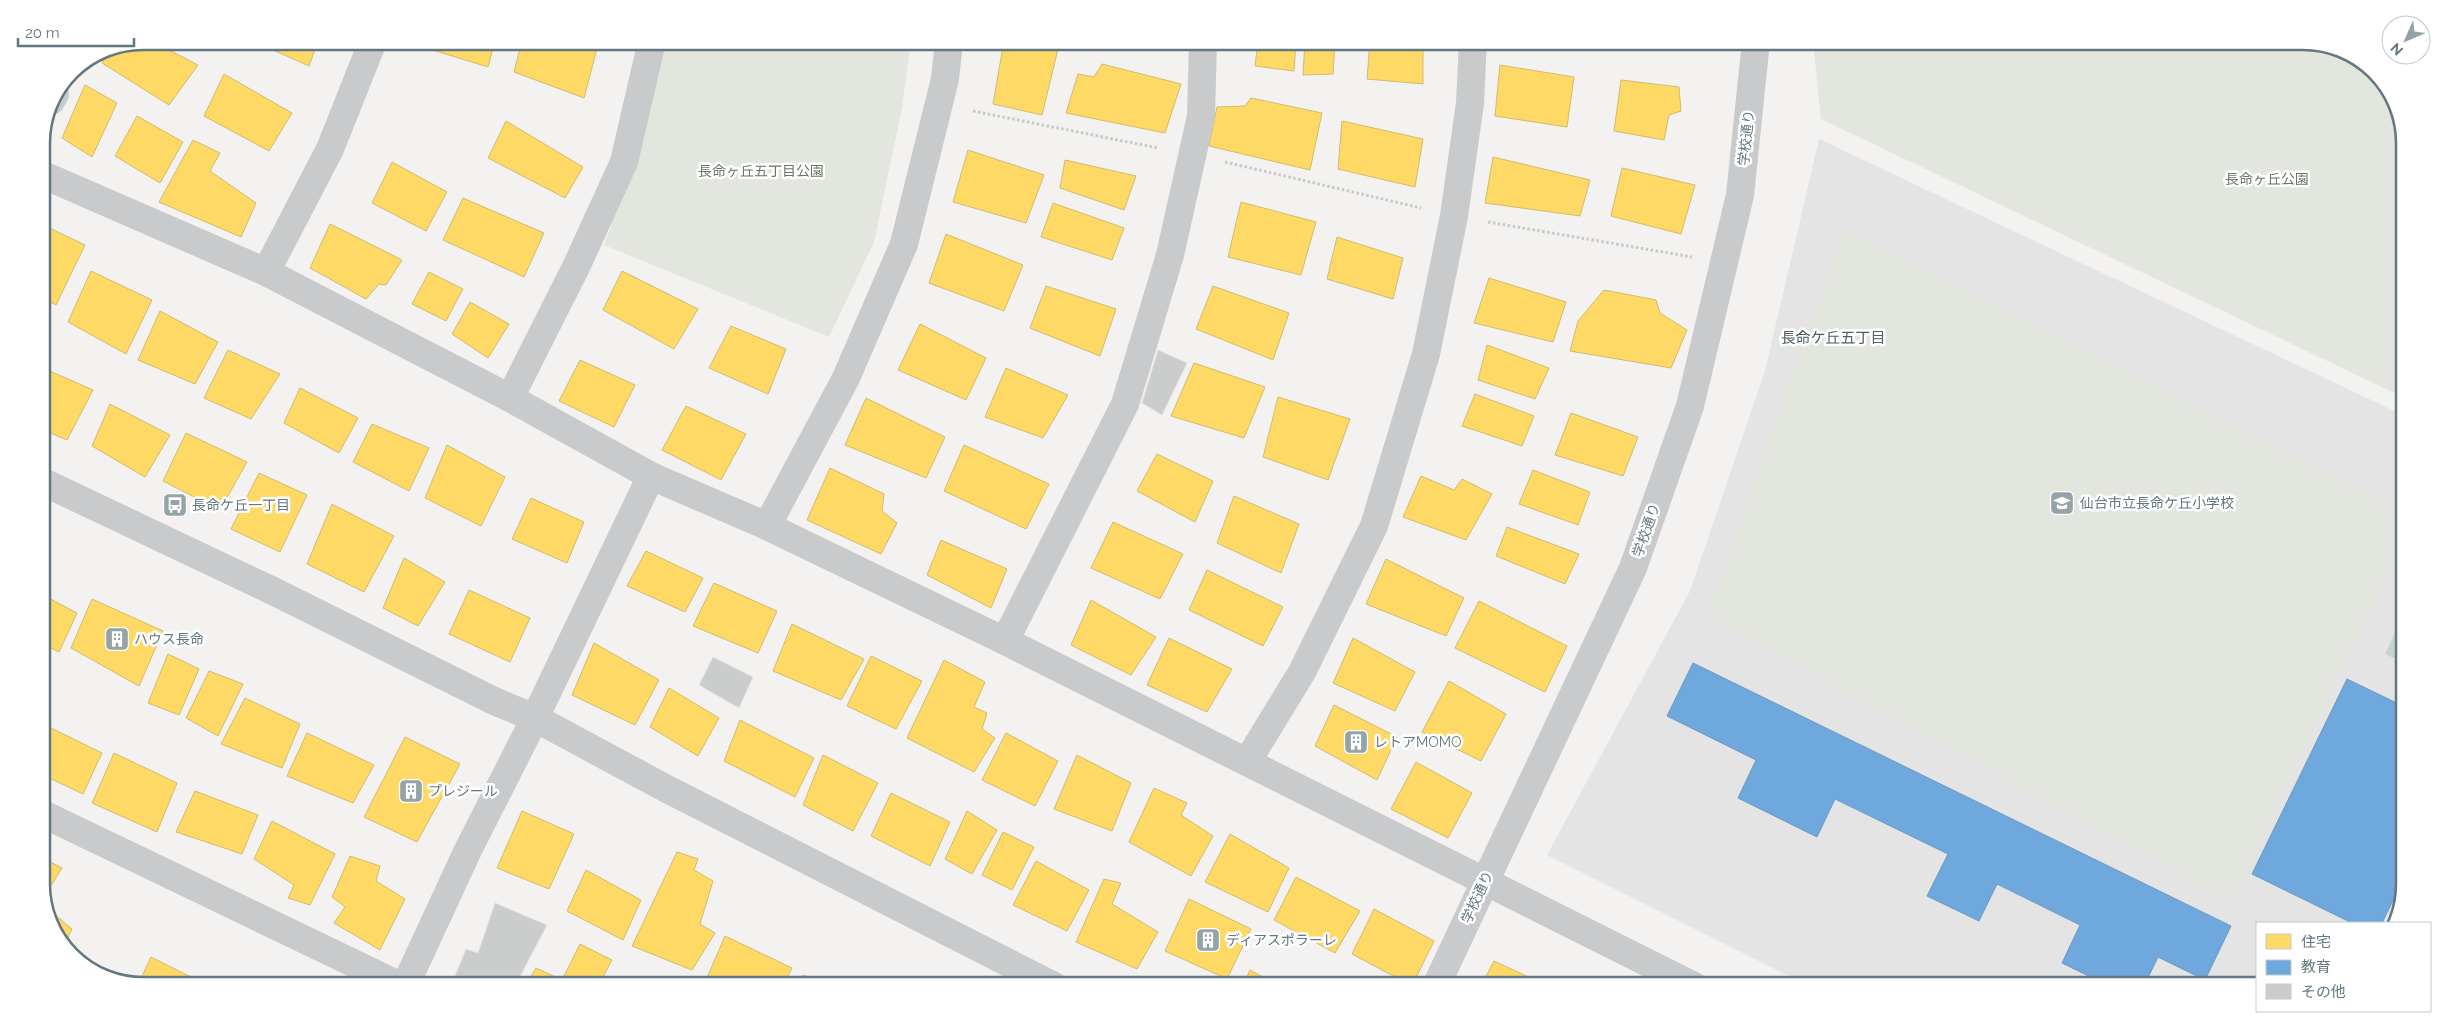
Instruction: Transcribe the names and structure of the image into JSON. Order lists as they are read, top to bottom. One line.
{"streets":{"street":["学校通り"]},"districts":["長命ケ丘五丁目"],"parks":["長命ヶ丘五丁目公園","長命ヶ丘公園"],"places":{"school or university":["仙台市立長命ケ丘小学校"],"bus stop":["長命ケ丘一丁目"],"building":["ハウス長命","レトアMOMO","プレジール","ディアスポラーレ"]},"legend":["住宅","教育","その他"],"scale_bar":"20 m","north":"bottom left"}
